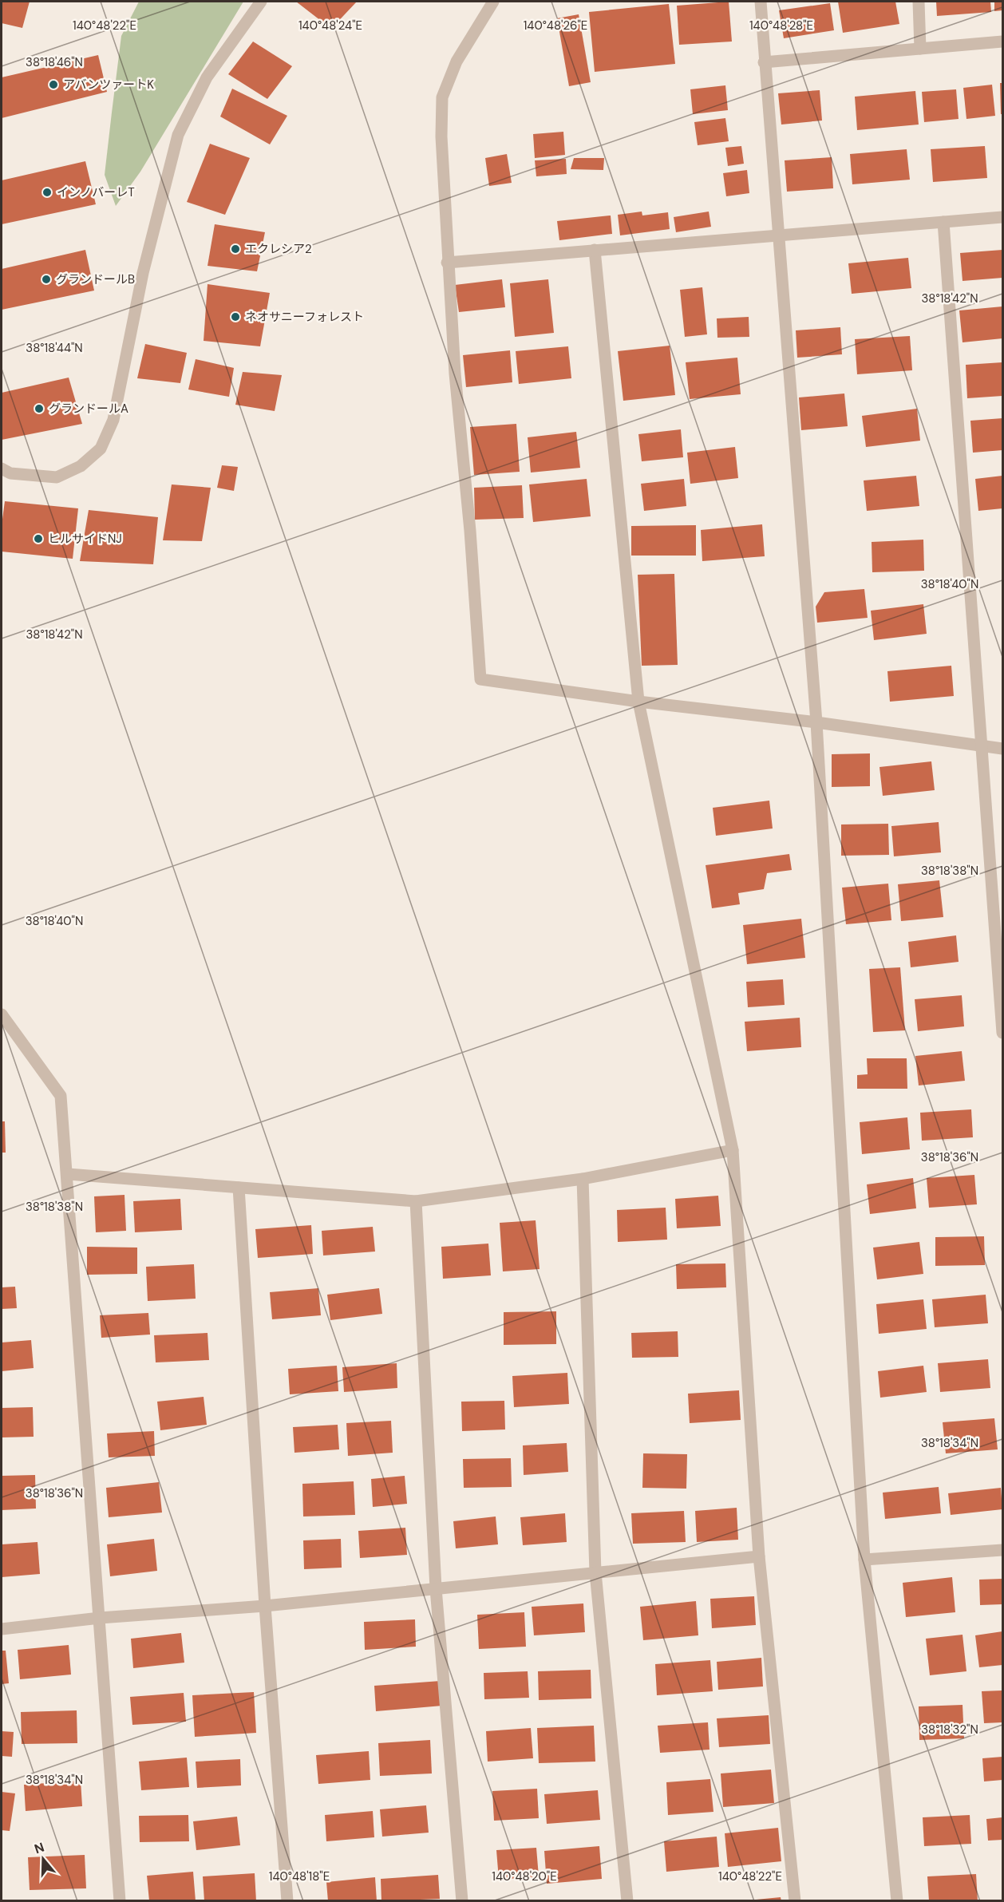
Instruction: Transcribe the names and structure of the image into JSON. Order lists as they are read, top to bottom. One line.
{"places":["アバンツァートK","インノバーレT","エクレシア2","グランドールB","ネオサニーフォレスト","グランドールA","ヒルサイドNJ"],"north":"top","coordinates":["140°48'28\"E","140°48'22\"E","140°48'24\"E","140°48'26\"E","38°18'46\"N","38°18'42\"N","38°18'44\"N","38°18'40\"N","38°18'38\"N","38°18'36\"N","38°18'34\"N","38°18'32\"N","140°48'18\"E","140°48'20\"E"]}
